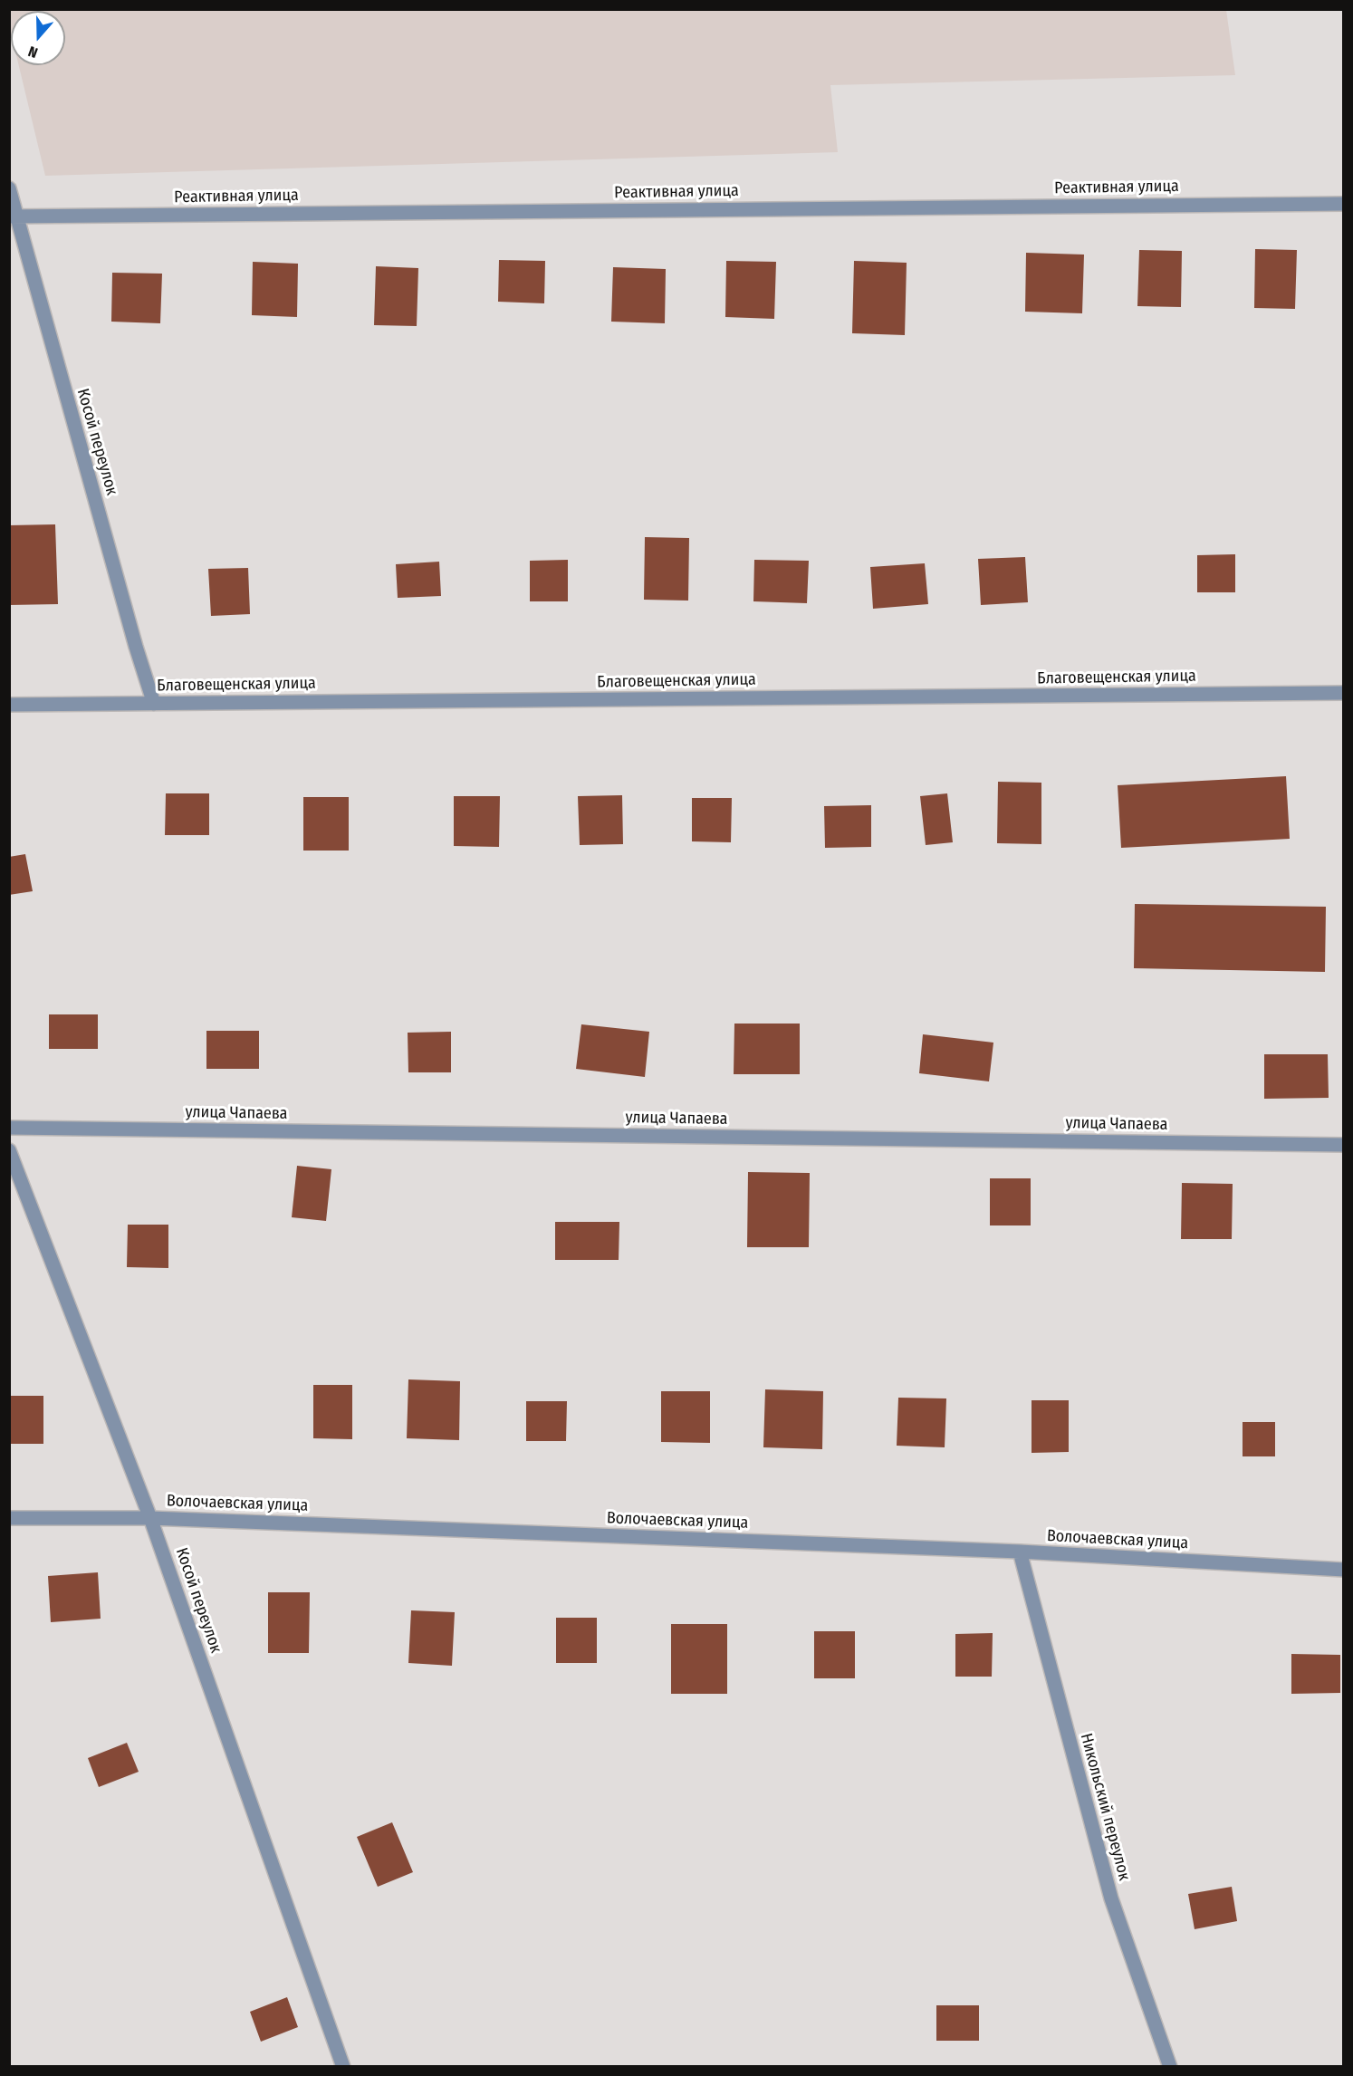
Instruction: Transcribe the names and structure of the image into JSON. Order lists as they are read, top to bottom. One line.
{"streets":{"street":["Реактивная улица","Косой переулок","Благовещенская улица","улица Чапаева","Волочаевская улица","Никольский переулок"]},"crossings":[["Реактивная улица","Косой переулок"],["Косой переулок","Благовещенская улица"],["Косой переулок","Волочаевская улица"],["Волочаевская улица","Никольский переулок"]],"north":"bottom"}
